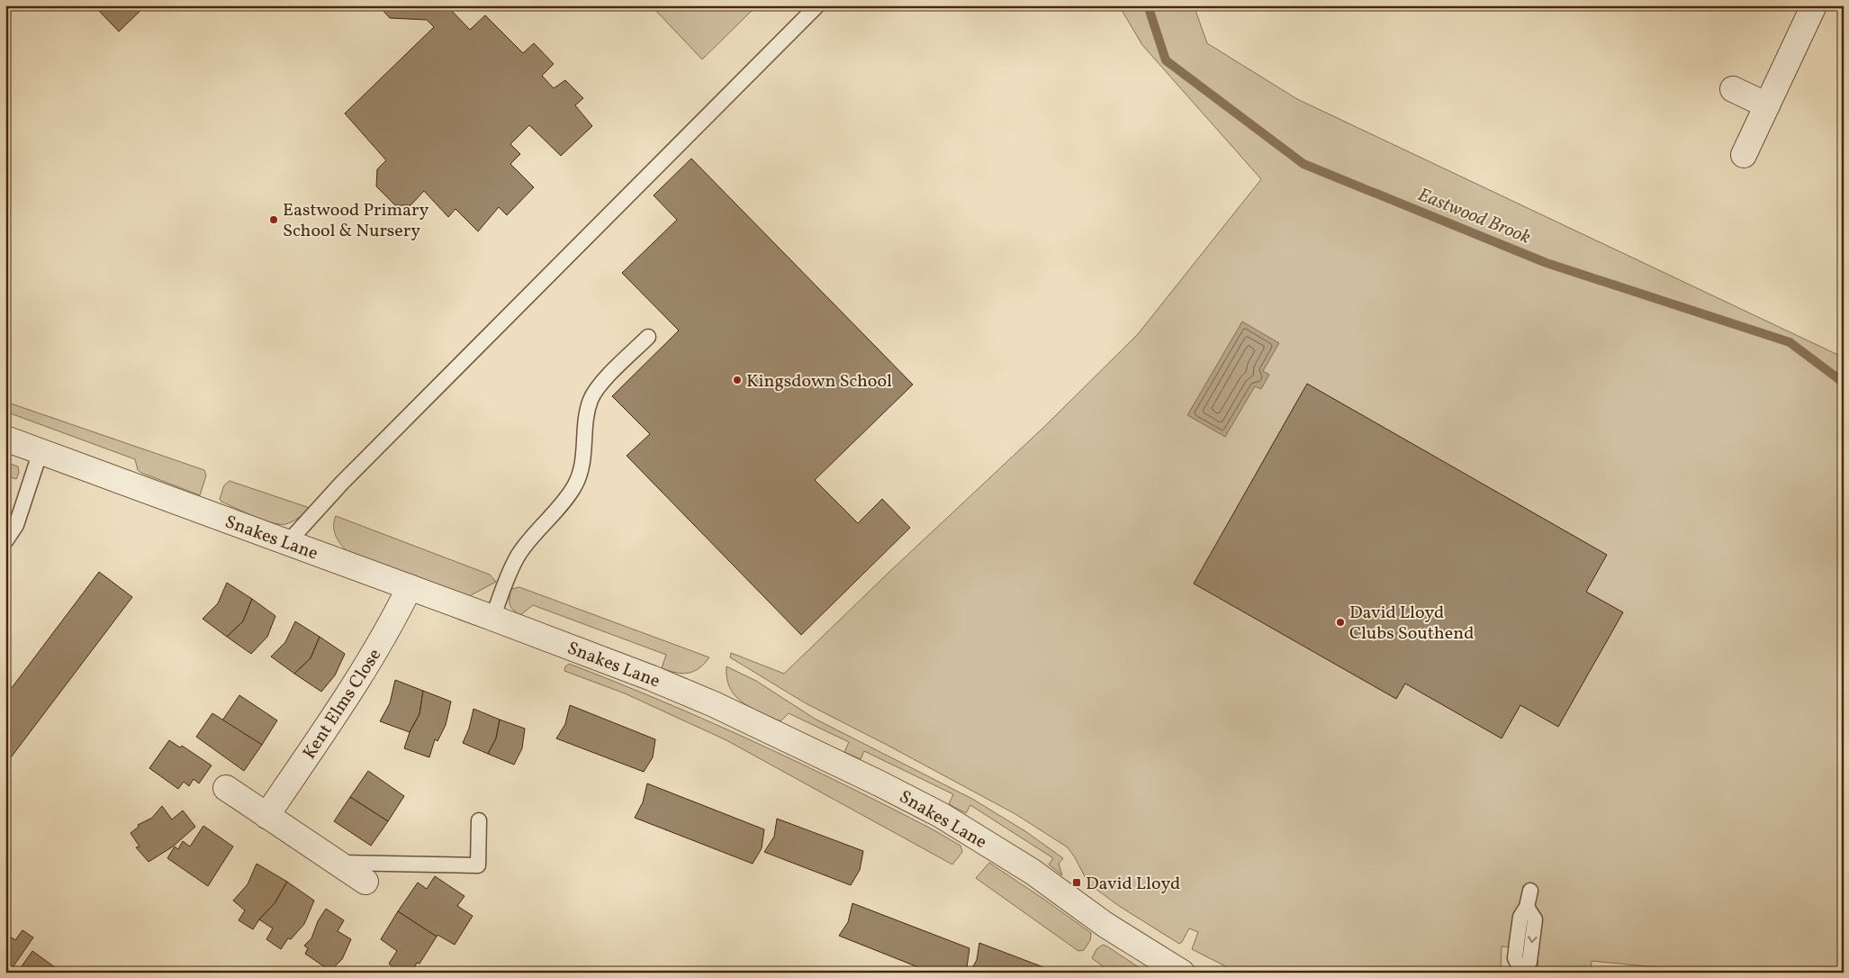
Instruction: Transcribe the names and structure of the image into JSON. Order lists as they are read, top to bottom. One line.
{"streets":{"street":["Snakes Lane","Kent Elms Close"]},"crossings":[["Snakes Lane","Kent Elms Close"]],"water":["Eastwood Brook"],"places":{"other":["Eastwood Primary School & Nursery","Kingsdown School","David Lloyd Clubs Southend"],"transit":["David Lloyd"]}}
